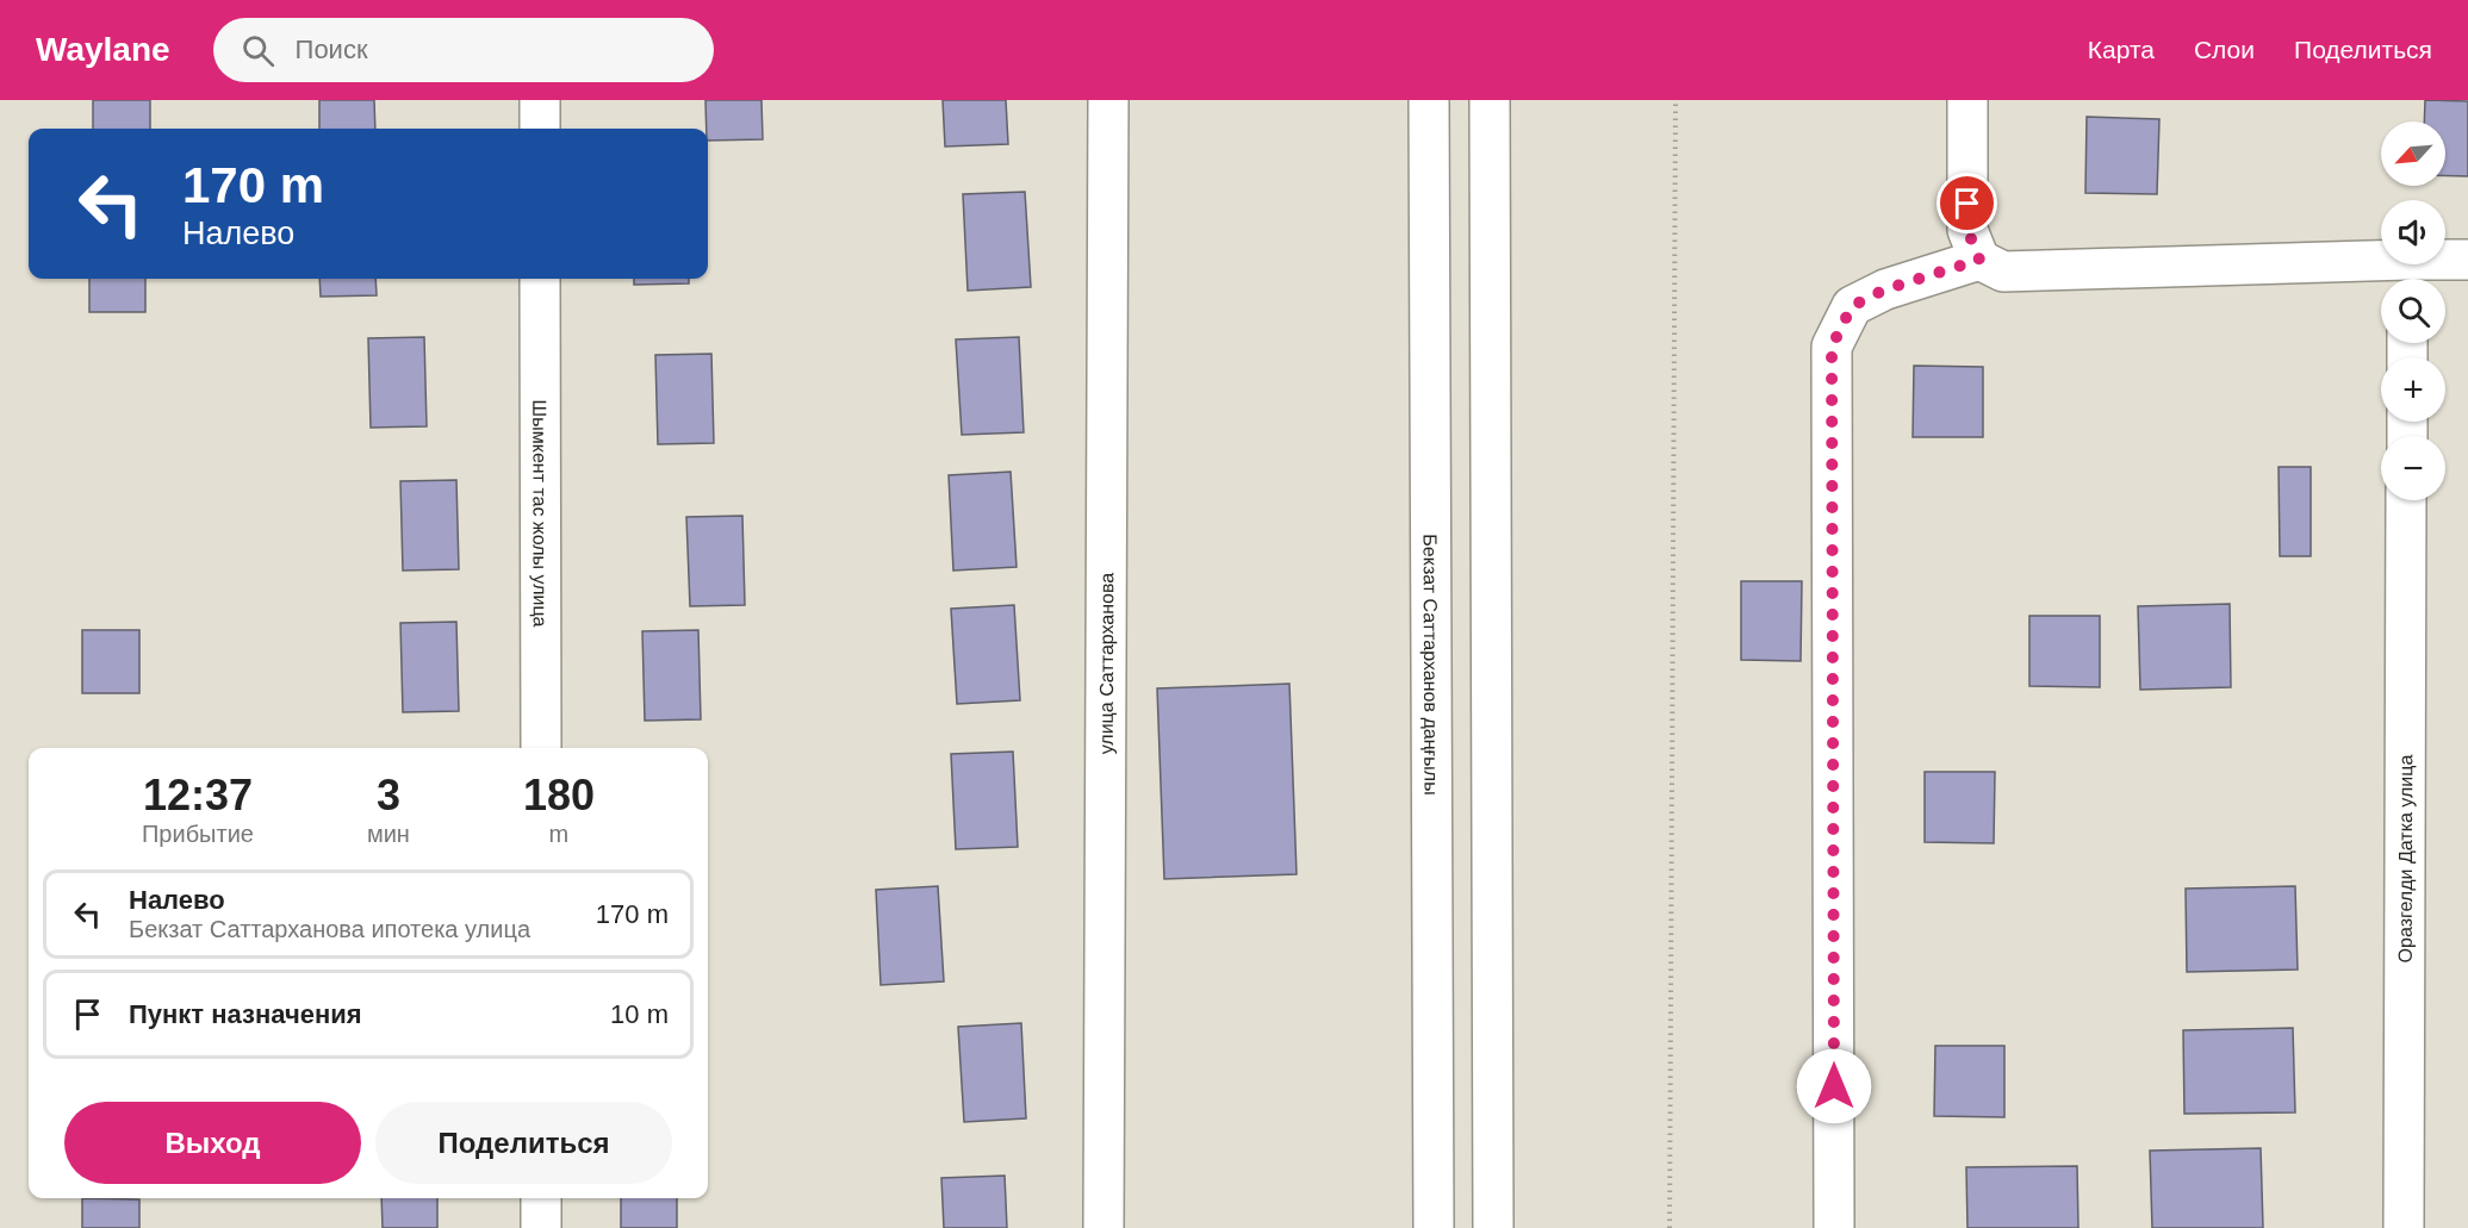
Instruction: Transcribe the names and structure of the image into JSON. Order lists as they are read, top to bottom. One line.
{"streets":{"street":["Шымкент тас жолы улица","улица Саттарханова","Бекзат Саттарханов даңғылы","Оразгелди Датка улица"]},"north":"bottom left","page":{"header":"Waylane","search":"Поиск","nav":["Карта","Слои","Поделиться"],"map_buttons":["+","−"],"turn":["170 m","Налево"],"eta":["12:37","Прибытие","3","мин","180","m"],"list":[{"name":"Налево","note":"Бекзат Саттарханова ипотека улица","value":"170 m"},{"name":"Пункт назначения","value":"10 m"}],"buttons":["Выход","Поделиться"]}}
